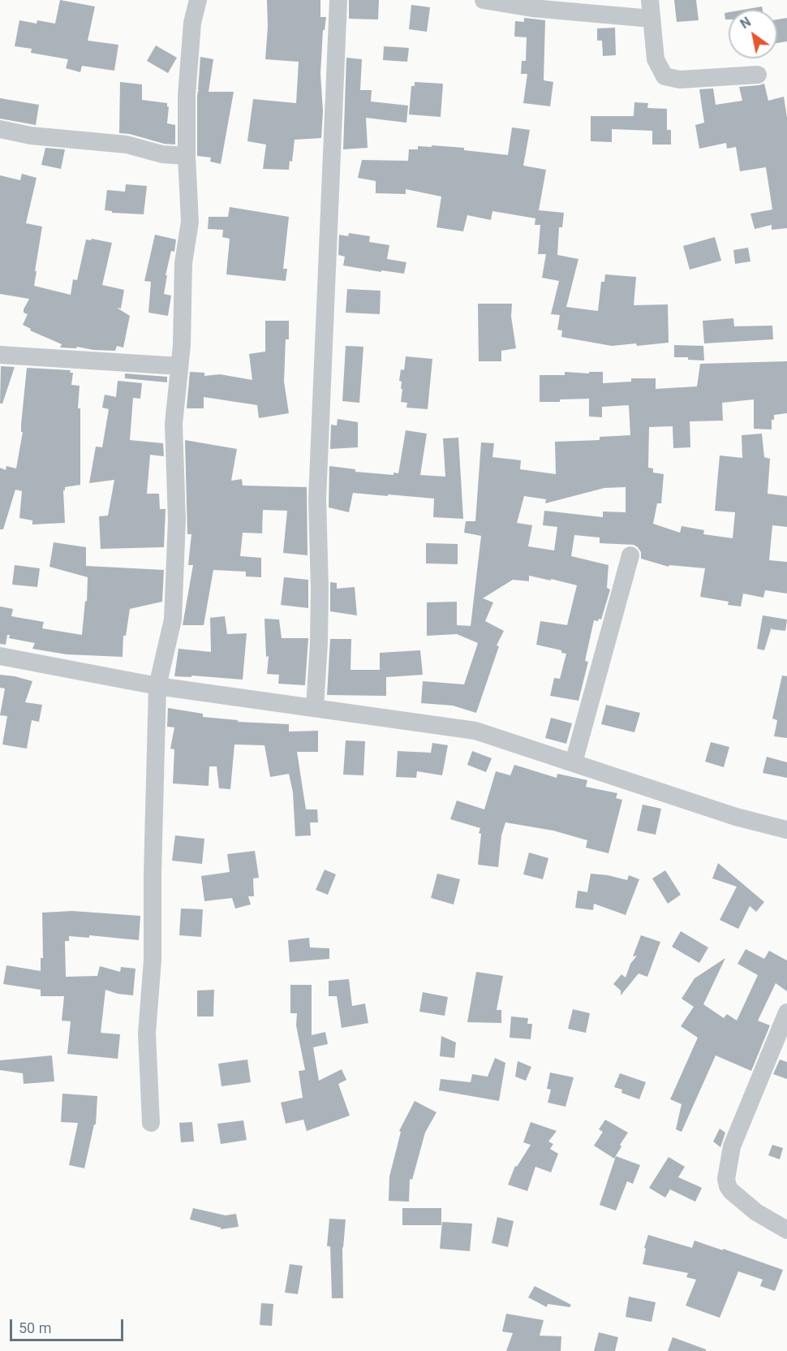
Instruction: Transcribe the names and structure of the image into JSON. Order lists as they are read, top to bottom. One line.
{"scale_bar":"50 m","north":"top left"}
